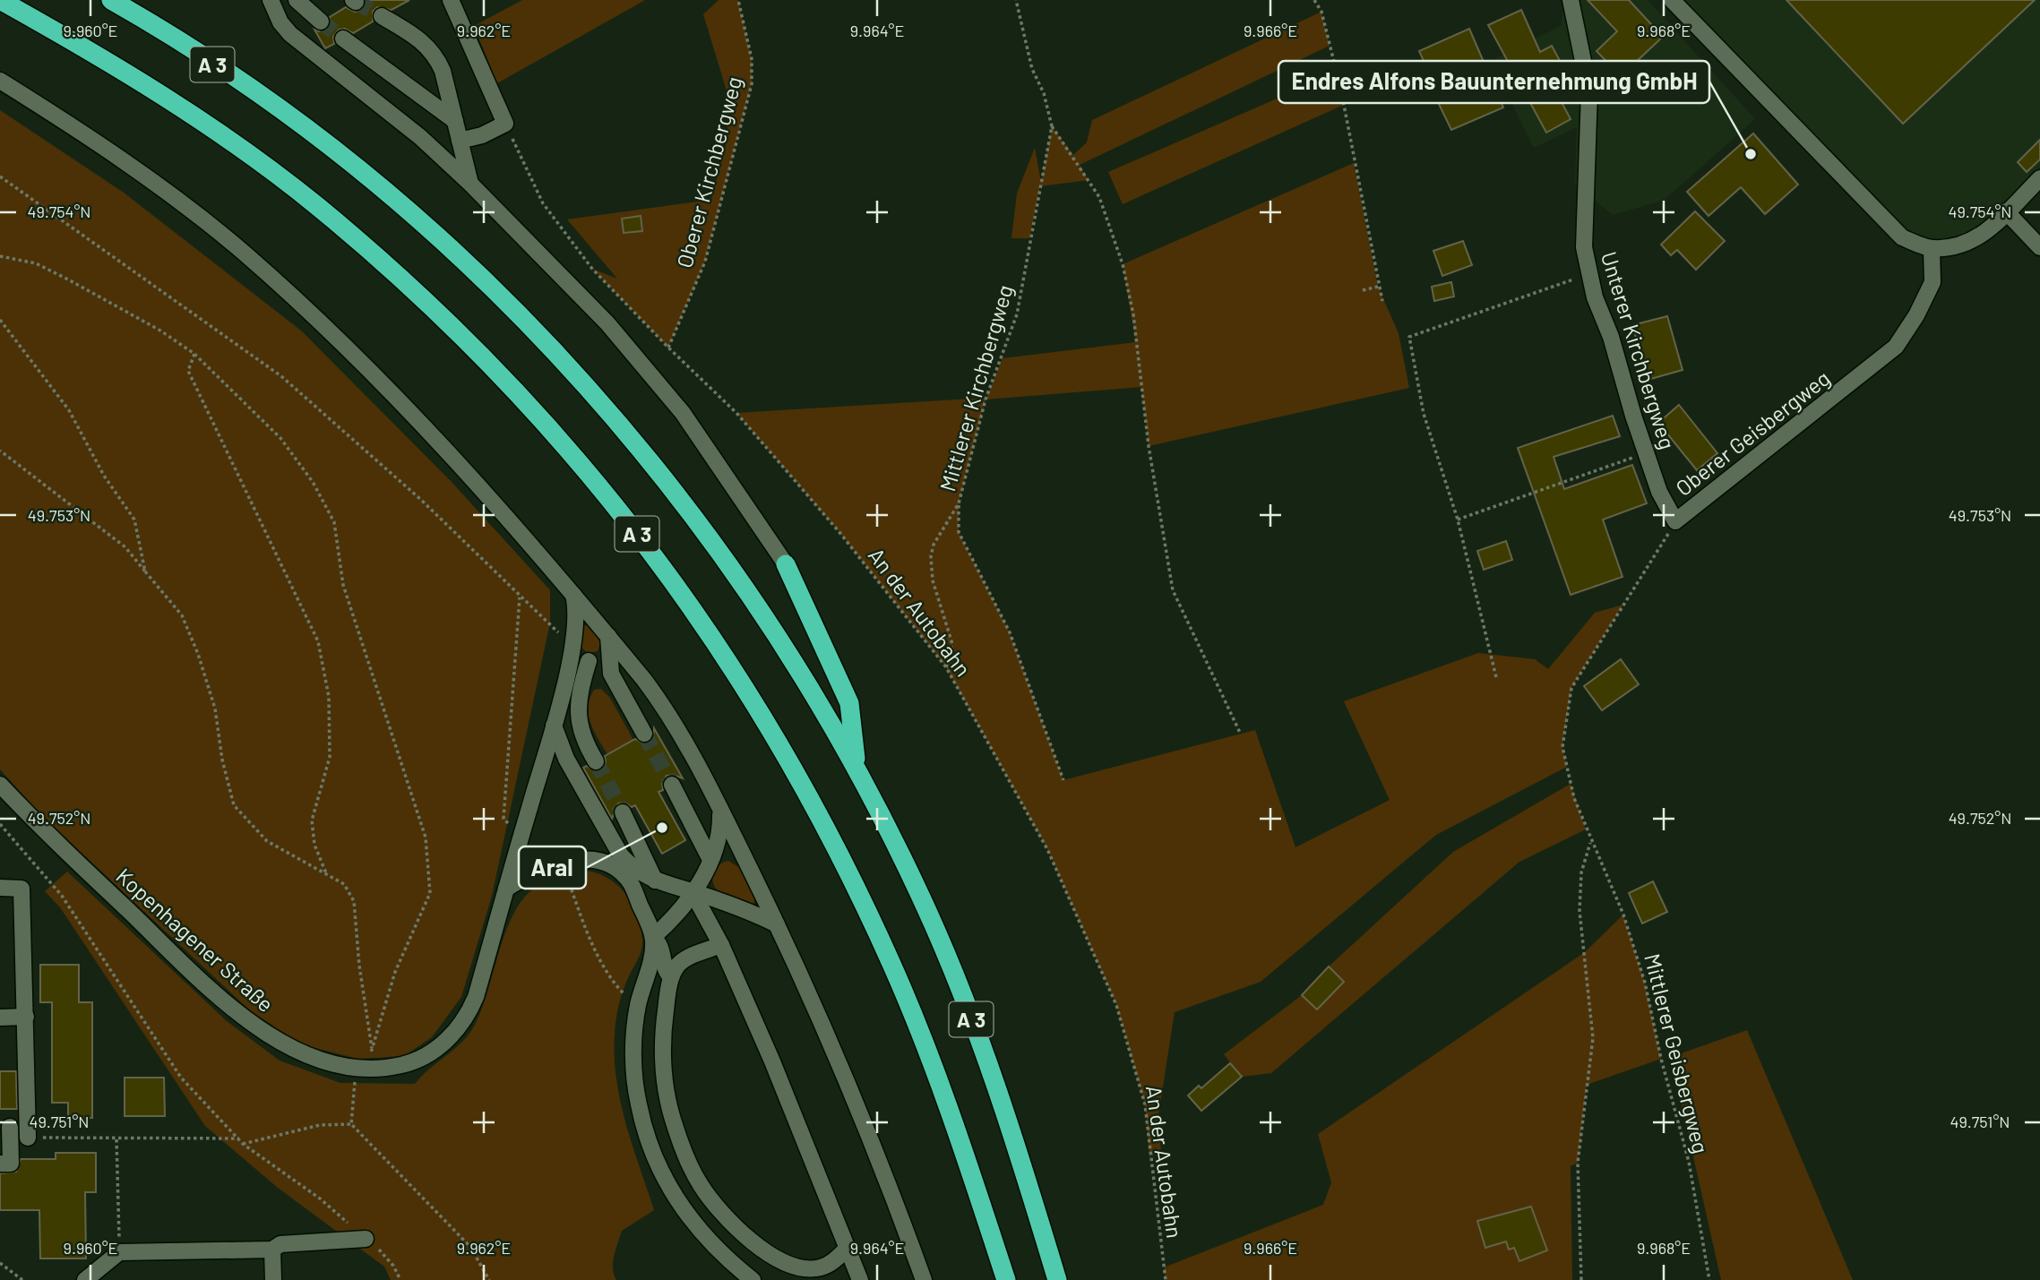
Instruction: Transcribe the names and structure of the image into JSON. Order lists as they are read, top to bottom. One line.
{"streets":{"highway":["A 3"],"street":["Unterer Kirchbergweg","Oberer Geisbergweg","Kopenhagener Straße"],"path":["Oberer Kirchbergweg","Mittlerer Kirchbergweg","An der Autobahn","Mittlerer Geisbergweg"]},"crossings":[["Oberer Kirchbergweg","An der Autobahn"],["Unterer Kirchbergweg","Oberer Geisbergweg"],["Mittlerer Kirchbergweg","An der Autobahn"],["Oberer Geisbergweg","Mittlerer Geisbergweg"]],"places":["Endres Alfons Bauunternehmung GmbH","Aral"],"coordinates":["9.960°E","9.962°E","9.964°E","9.966°E","9.968°E","49.754°N","49.753°N","49.752°N","49.751°N"]}
